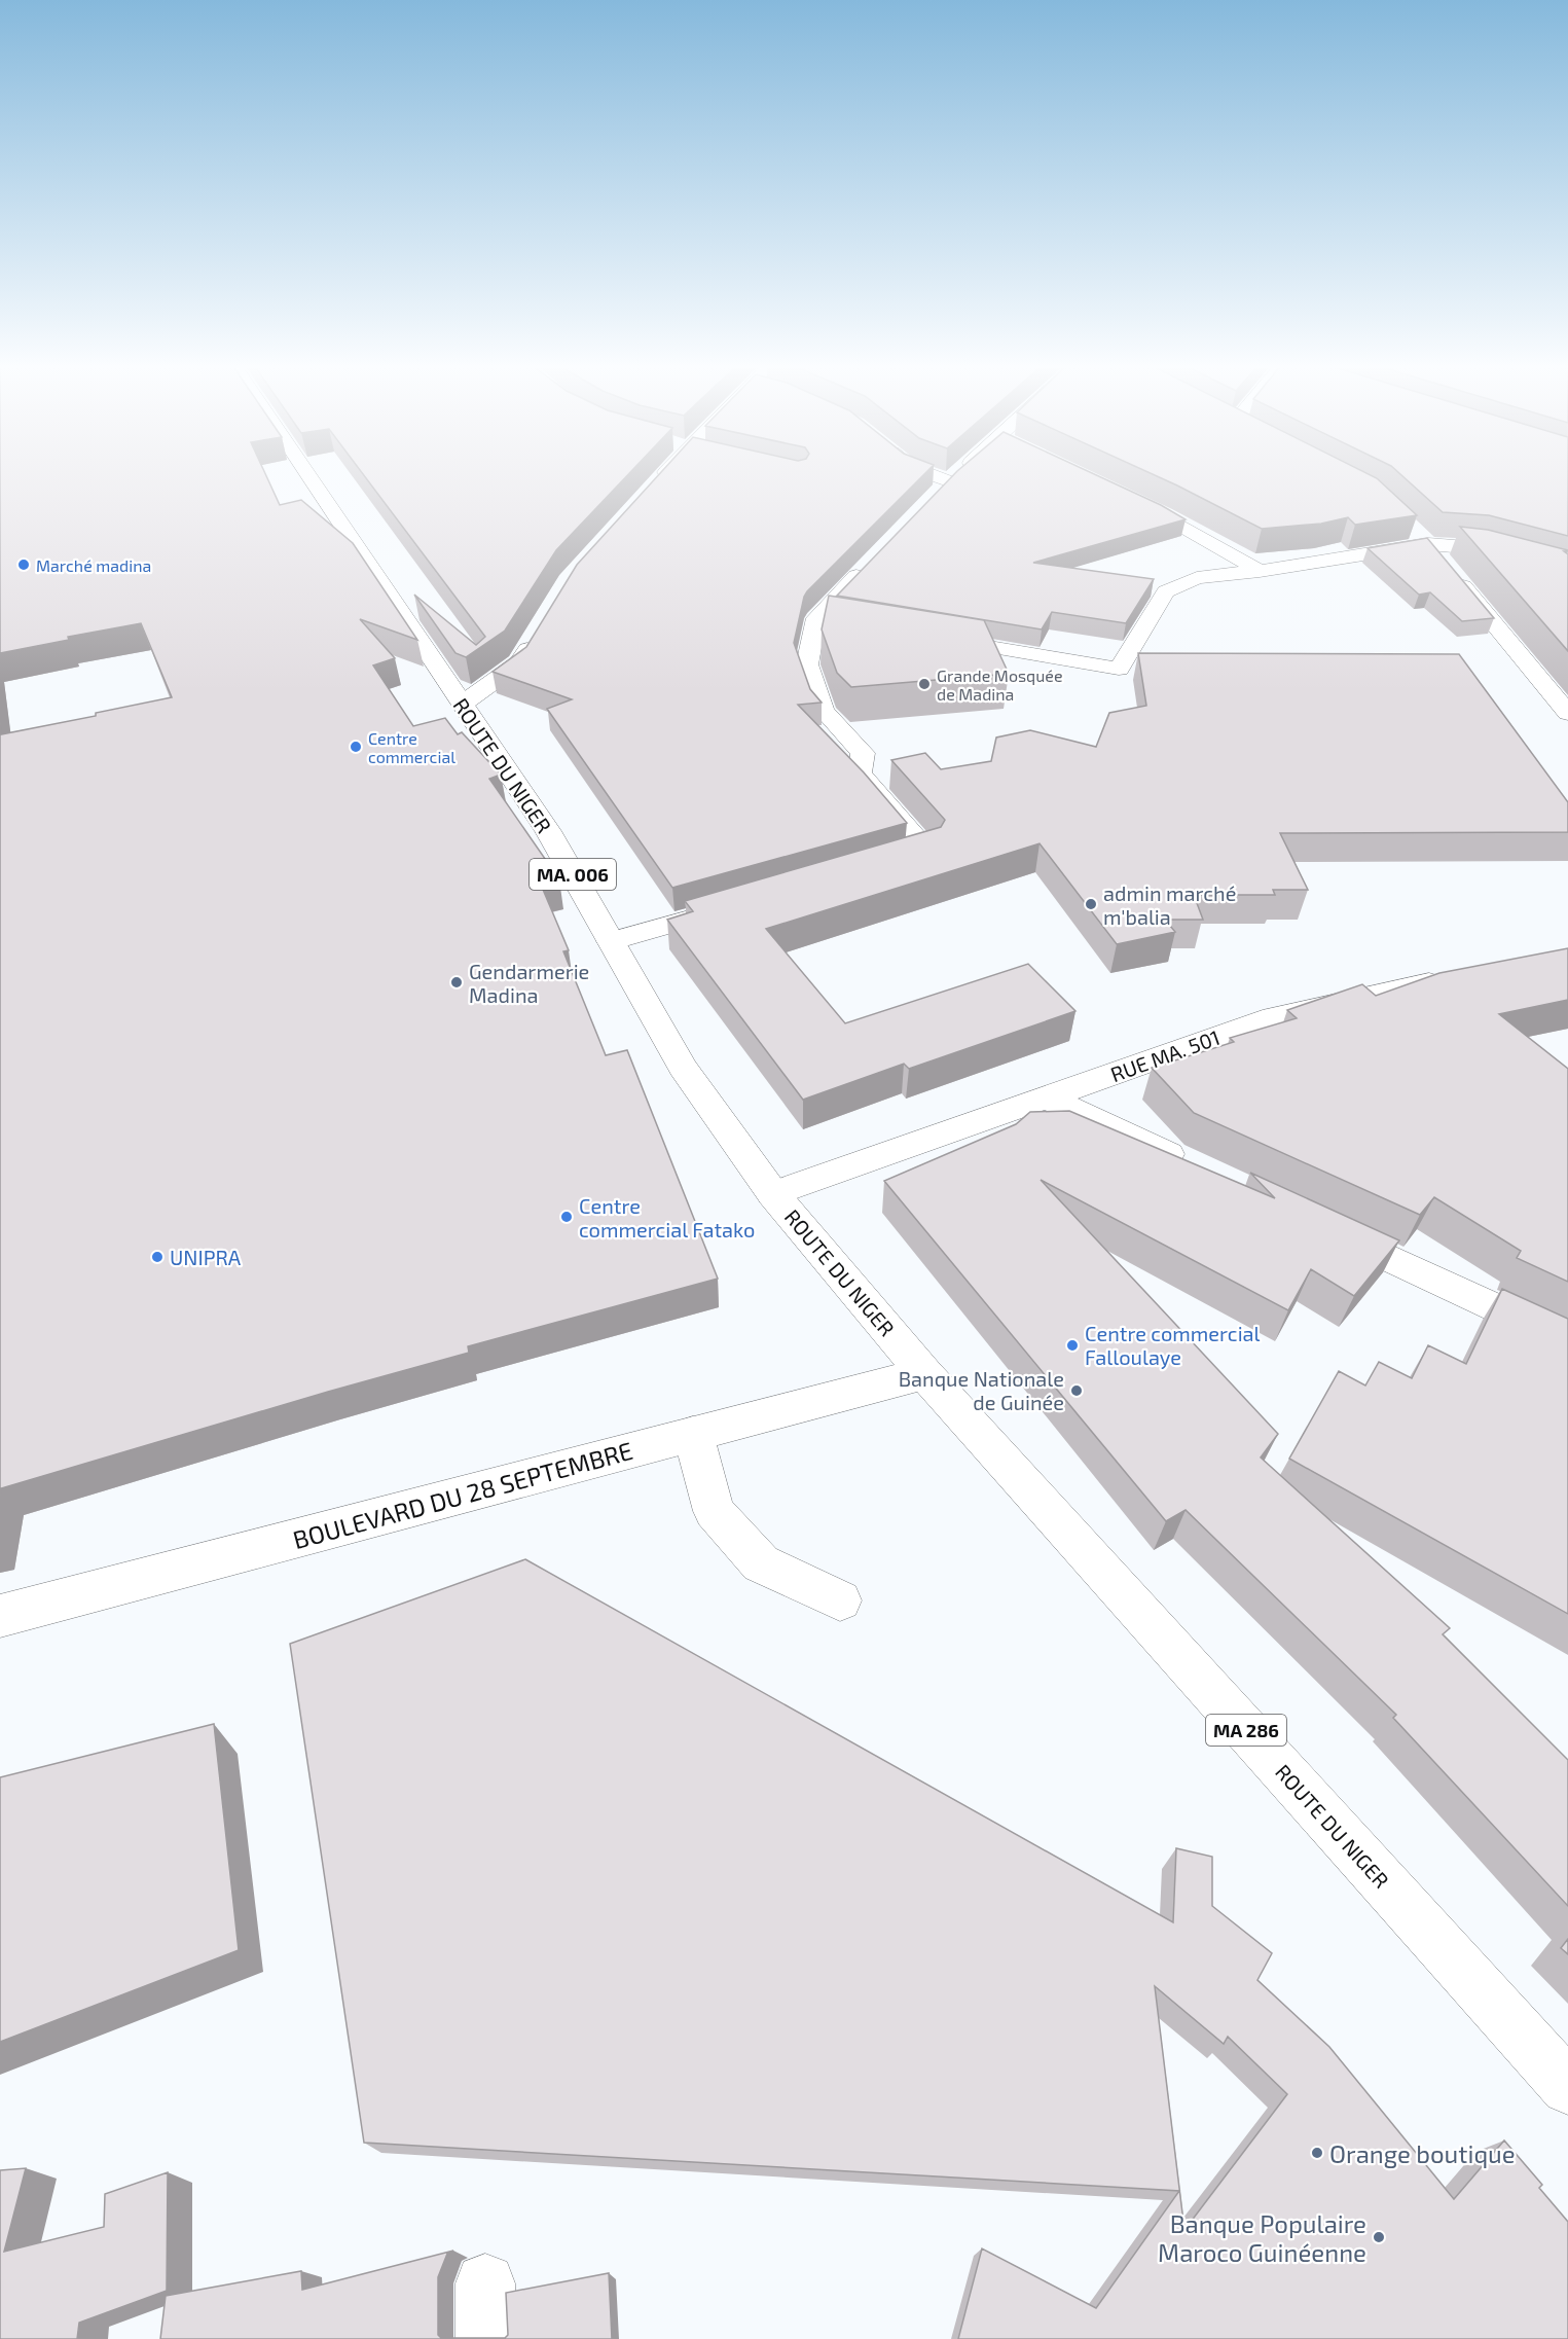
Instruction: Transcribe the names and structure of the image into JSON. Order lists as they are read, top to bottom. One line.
{"streets":{"street":["ROUTE DU NIGER","MA. 006","RUE MA. 501","BOULEVARD DU 28 SEPTEMBRE","MA 286"]},"crossings":[["ROUTE DU NIGER","RUE MA. 501"],["ROUTE DU NIGER","BOULEVARD DU 28 SEPTEMBRE"]],"places":["Marché madina","Grande Mosquée de Madina","Centre commercial","admin marché m'balia","Gendarmerie Madina","Centre commercial Fatako","UNIPRA","Centre commercial Falloulaye","Banque Nationale de Guinée","Orange boutique","Banque Populaire Maroco Guinéenne"]}
